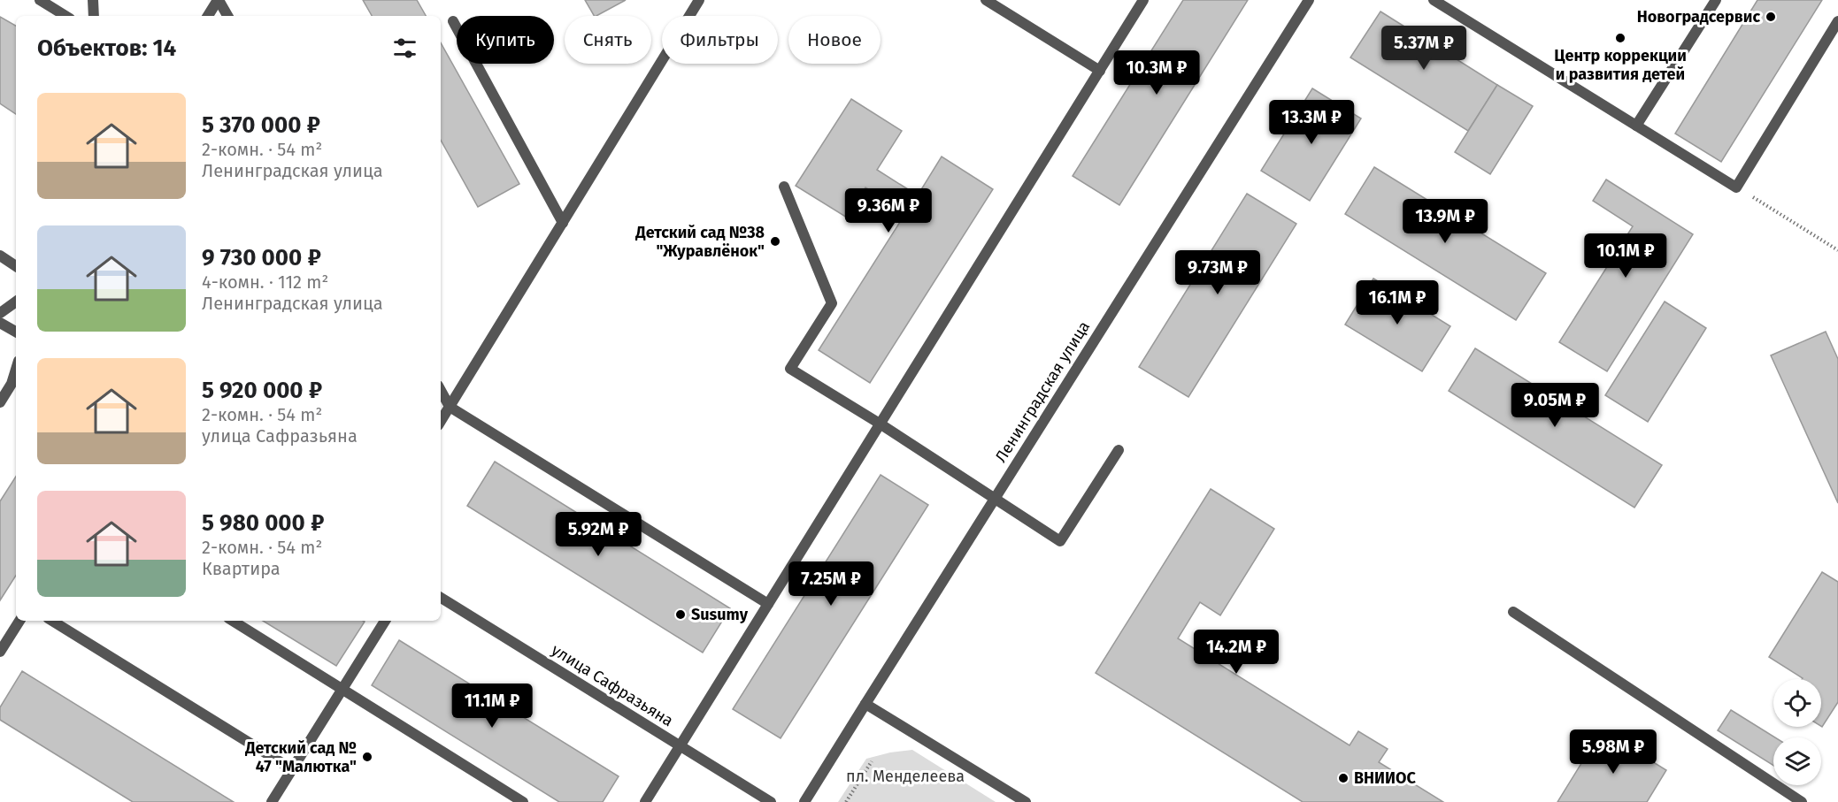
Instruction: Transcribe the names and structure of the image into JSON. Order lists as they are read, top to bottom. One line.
{"streets":{"street":["Ленинградская улица","улица Сафразьяна"]},"parks":["пл. Менделеева"],"places":["Новоградсервис","Центр коррекции и развития детей","Детский сад №38 \"Журавлёнок\"","Susumy","Детский сад № 47 \"Малютка\"","ВНИИОС"],"page":{"chip":["Купить","Снять","Фильтры","Новое"],"heading":"Объектов: 14","price":["5.37M ₽","10.3M ₽","13.3M ₽","9.36M ₽","13.9M ₽","10.1M ₽","9.73M ₽","16.1M ₽","9.05M ₽","5.92M ₽","7.25M ₽","14.2M ₽","11.1M ₽","5.98M ₽"],"list":[{"name":"5 370 000 ₽","note":"2-комн. · 54 m² · Ленинградская улица"},{"name":"9 730 000 ₽","note":"4-комн. · 112 m² · Ленинградская улица"},{"name":"5 920 000 ₽","note":"2-комн. · 54 m² · улица Сафразьяна"},{"name":"5 980 000 ₽","note":"2-комн. · 54 m² · Квартира"}]}}
